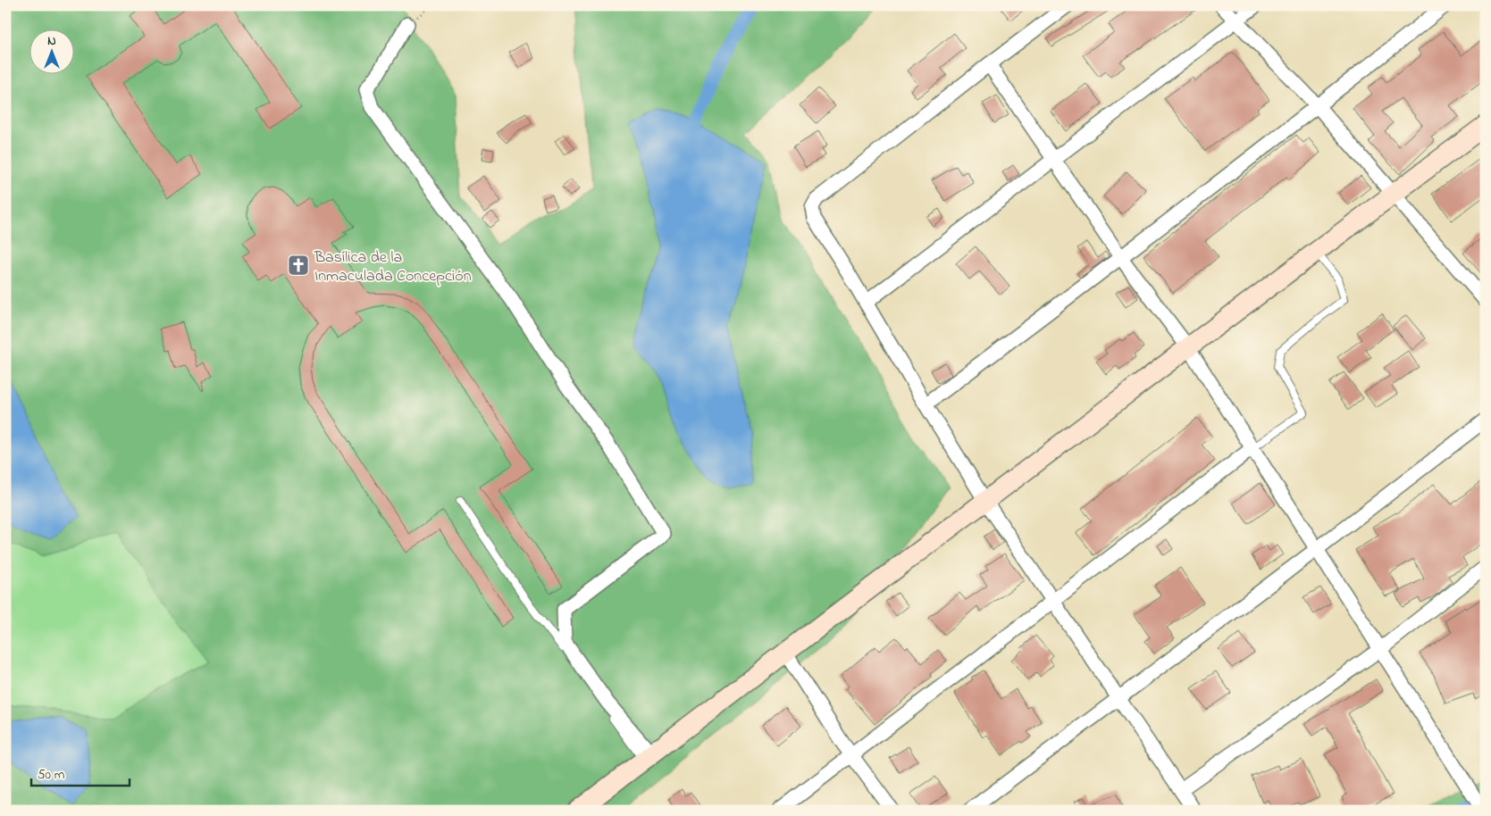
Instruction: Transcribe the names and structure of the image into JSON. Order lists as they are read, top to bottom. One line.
{"places":{"church":["Basílica de la Inmaculada Concepción"]},"scale_bar":"50 m","north":"top"}
